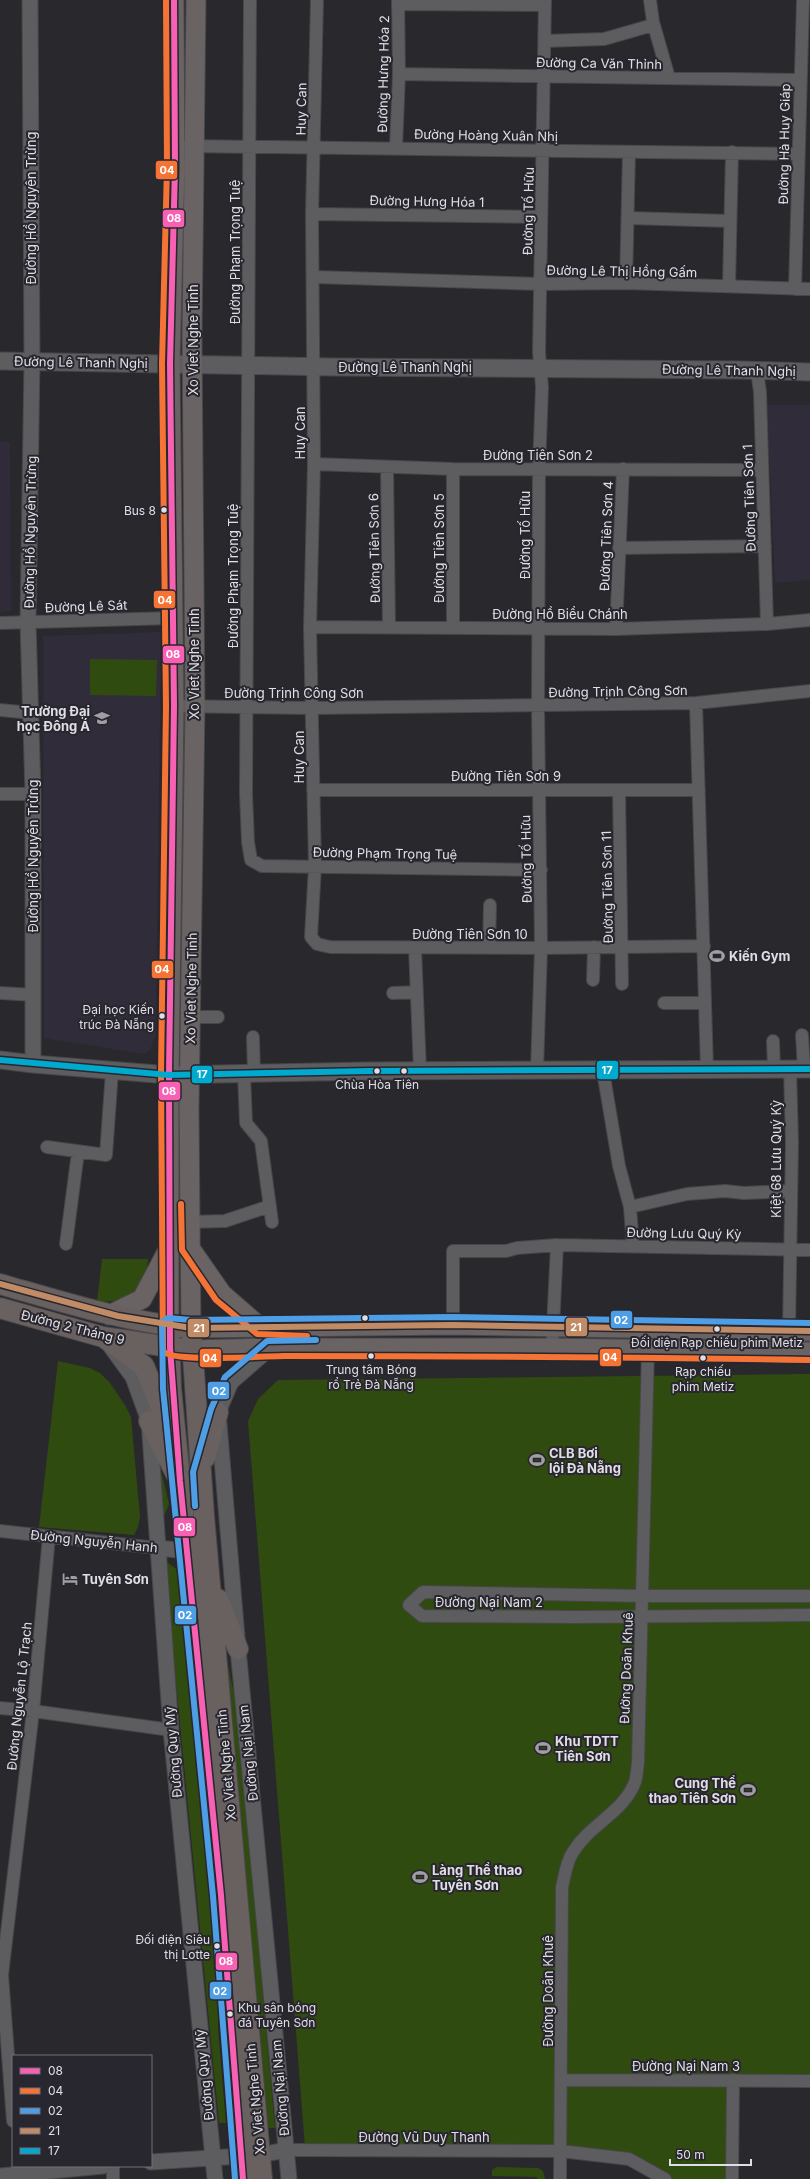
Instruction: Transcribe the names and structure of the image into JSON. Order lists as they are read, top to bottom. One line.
{"streets":{"highway":["Xo Viet Nghe Tinh","Đường 2 Tháng 9"],"main road":["Đường Lê Thanh Nghị"],"street":["Đường Ca Văn Thỉnh","Đường Hưng Hóa 2","Huy Can","Đường Hoàng Xuân Nhị","Đường Hà Huy Giáp","Đường Hưng Hóa 1","Đường Hồ Nguyên Trừng","Đường Tố Hữu","Đường Phạm Trọng Tuệ","Đường Lê Thị Hồng Gấm","Đường Tiên Sơn 2","Đường Tiên Sơn 1","Đường Tiên Sơn 4","Đường Tiên Sơn 6","Đường Tiên Sơn 5","Đường Lê Sát","Đường Hồ Biểu Chánh","Đường Trịnh Công Sơn","Đường Tiên Sơn 9","Đường Tiên Sơn 11","Đường Tiên Sơn 10","Kiệt 68 Lưu Quý Kỳ","Đường Lưu Quý Kỳ","Đường Nguyễn Hanh","Đường Nại Nam 2","Đường Doãn Khuê","Đường Nguyễn Lộ Trạch","Đường Quy Mỹ","Đường Nại Nam","Đường Nại Nam 3","Đường Vũ Duy Thanh"]},"crossings":[["Đường Ca Văn Thỉnh","Đường Hưng Hóa 2"],["Đường Ca Văn Thỉnh","Đường Hà Huy Giáp"],["Đường Ca Văn Thỉnh","Đường Tố Hữu"],["Đường Hưng Hóa 2","Đường Hoàng Xuân Nhị"],["Huy Can","Đường Hoàng Xuân Nhị"],["Huy Can","Đường Hưng Hóa 1"],["Huy Can","Đường Phạm Trọng Tuệ"],["Huy Can","Đường Lê Thị Hồng Gấm"],["Huy Can","Đường Lê Thanh Nghị"],["Huy Can","Đường Tiên Sơn 2"],["Huy Can","Đường Hồ Biểu Chánh"],["Huy Can","Đường Trịnh Công Sơn"],["Huy Can","Đường Tiên Sơn 9"],["Huy Can","Đường Tiên Sơn 10"],["Đường Hoàng Xuân Nhị","Đường Hà Huy Giáp"],["Đường Hoàng Xuân Nhị","Đường Tố Hữu"],["Đường Hoàng Xuân Nhị","Đường Phạm Trọng Tuệ"],["Đường Hoàng Xuân Nhị","Xo Viet Nghe Tinh"],["Đường Hà Huy Giáp","Đường Lê Thị Hồng Gấm"],["Đường Hưng Hóa 1","Đường Tố Hữu"],["Đường Hồ Nguyên Trừng","Đường Lê Thanh Nghị"],["Đường Hồ Nguyên Trừng","Đường Lê Sát"],["Đường Tố Hữu","Đường Phạm Trọng Tuệ"],["Đường Tố Hữu","Đường Lê Thị Hồng Gấm"],["Đường Tố Hữu","Đường Lê Thanh Nghị"],["Đường Tố Hữu","Đường Tiên Sơn 2"],["Đường Tố Hữu","Đường Hồ Biểu Chánh"],["Đường Tố Hữu","Đường Trịnh Công Sơn"],["Đường Tố Hữu","Đường Tiên Sơn 9"],["Đường Tố Hữu","Đường Tiên Sơn 10"],["Đường Phạm Trọng Tuệ","Đường Lê Thanh Nghị"],["Đường Phạm Trọng Tuệ","Đường Trịnh Công Sơn"],["Đường Phạm Trọng Tuệ","Đường Tiên Sơn 10"],["Xo Viet Nghe Tinh","Đường Lê Thanh Nghị"],["Xo Viet Nghe Tinh","Đường Lê Sát"],["Xo Viet Nghe Tinh","Đường Trịnh Công Sơn"],["Xo Viet Nghe Tinh","Đường 2 Tháng 9"],["Xo Viet Nghe Tinh","Đường Nguyễn Hanh"],["Đường Lê Thanh Nghị","Đường Tiên Sơn 1"],["Đường Tiên Sơn 2","Đường Tiên Sơn 1"],["Đường Tiên Sơn 2","Đường Tiên Sơn 4"],["Đường Tiên Sơn 2","Đường Tiên Sơn 6"],["Đường Tiên Sơn 2","Đường Tiên Sơn 5"],["Đường Tiên Sơn 1","Đường Hồ Biểu Chánh"],["Đường Tiên Sơn 4","Đường Hồ Biểu Chánh"],["Đường Tiên Sơn 6","Đường Hồ Biểu Chánh"],["Đường Tiên Sơn 5","Đường Hồ Biểu Chánh"],["Đường Trịnh Công Sơn","Đường Tiên Sơn 9"],["Đường Trịnh Công Sơn","Đường Tiên Sơn 10"],["Đường Tiên Sơn 9","Đường Tiên Sơn 11"],["Đường Tiên Sơn 11","Đường Tiên Sơn 10"],["Kiệt 68 Lưu Quý Kỳ","Đường Lưu Quý Kỳ"],["Đường 2 Tháng 9","Đường Quy Mỹ"],["Đường Nguyễn Hanh","Đường Nguyễn Lộ Trạch"],["Đường Nguyễn Hanh","Đường Quy Mỹ"],["Đường Nại Nam 2","Đường Doãn Khuê"],["Đường Doãn Khuê","Đường Nại Nam 3"],["Đường Doãn Khuê","Đường Vũ Duy Thanh"],["Đường Nại Nam","Đường Vũ Duy Thanh"]],"places":{"other":["Bus 8","Đại học Kiến trúc Đà Nẵng","Chùa Hòa Tiên","Đối diện Rạp chiếu phim Metiz","Trung tâm Bóng rổ Trẻ Đà Nẵng","Rạp chiếu phim Metiz","Đối diện Siêu thị Lotte","Khu sân bóng đá Tuyên Sơn"],"school or university":["Trường Đại học Đông Á"],"sports":["Kiến Gym","CLB Bơi lội Đà Nẵng","Khu TDTT Tiên Sơn","Cung Thể thao Tiên Sơn","Làng Thể thao Tuyên Sơn"],"hotel":["Tuyên Sơn"]},"lines":["transit line 08","transit line 04","transit line 17","transit line 21","transit line 02"],"legend":["08","04","02","21","17"],"scale_bar":"50 m"}
